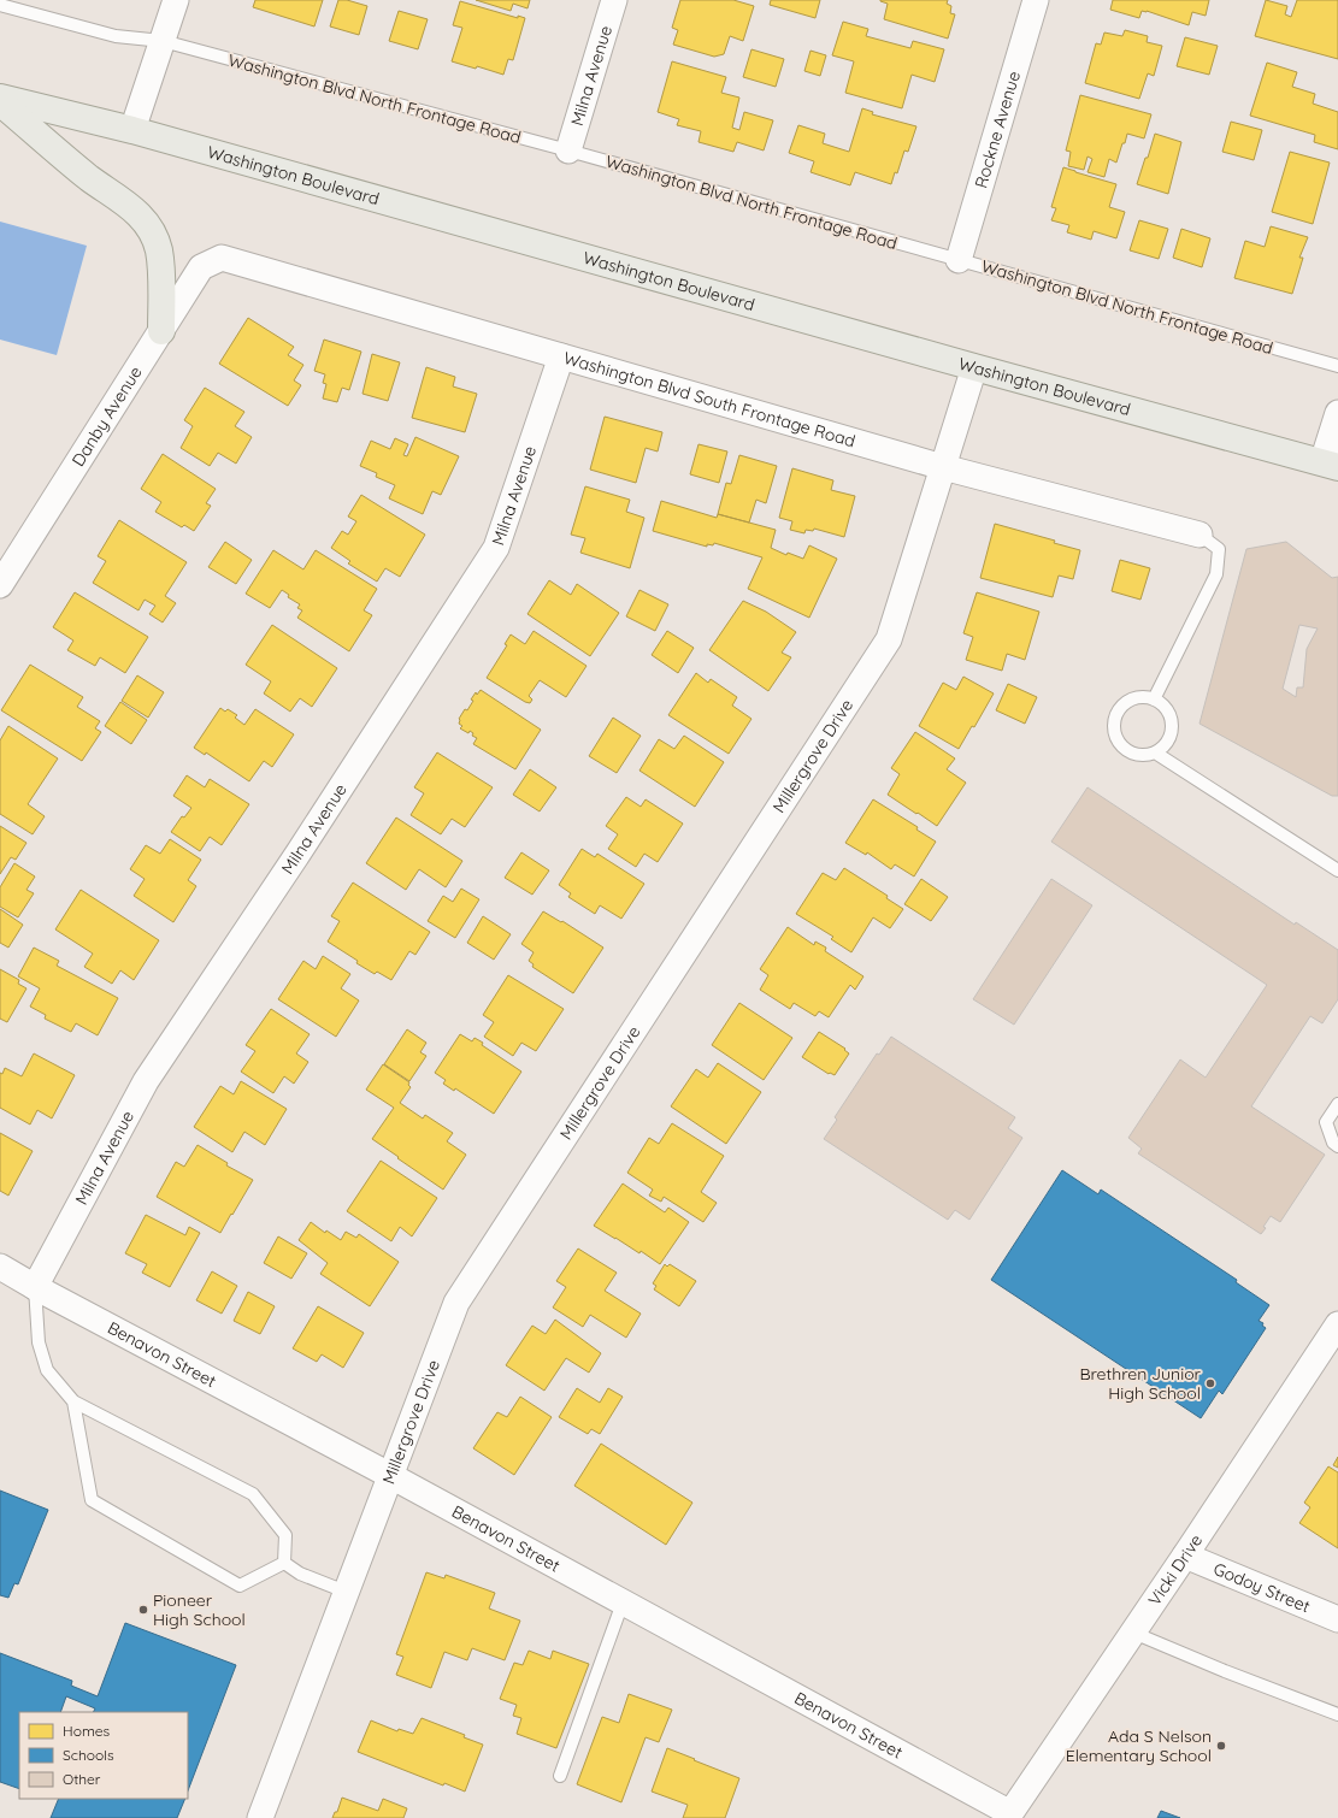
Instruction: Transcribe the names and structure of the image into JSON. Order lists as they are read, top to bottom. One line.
{"streets":{"main road":["Washington Boulevard"],"street":["Milna Avenue","Rockne Avenue","Washington Blvd South Frontage Road","Danby Avenue","Millergrove Drive","Benavon Street","Vicki Drive","Godoy Street"],"lane":["Washington Blvd North Frontage Road"]},"crossings":[["Milna Avenue","Washington Blvd North Frontage Road"],["Milna Avenue","Washington Blvd South Frontage Road"],["Milna Avenue","Benavon Street"],["Washington Blvd North Frontage Road","Rockne Avenue"],["Washington Boulevard","Millergrove Drive"],["Washington Blvd South Frontage Road","Danby Avenue"],["Washington Blvd South Frontage Road","Millergrove Drive"],["Millergrove Drive","Benavon Street"],["Benavon Street","Vicki Drive"],["Vicki Drive","Godoy Street"]],"places":["Brethren Junior High School","Pioneer High School","Ada S Nelson Elementary School"],"legend":["Homes","Schools","Other"]}
